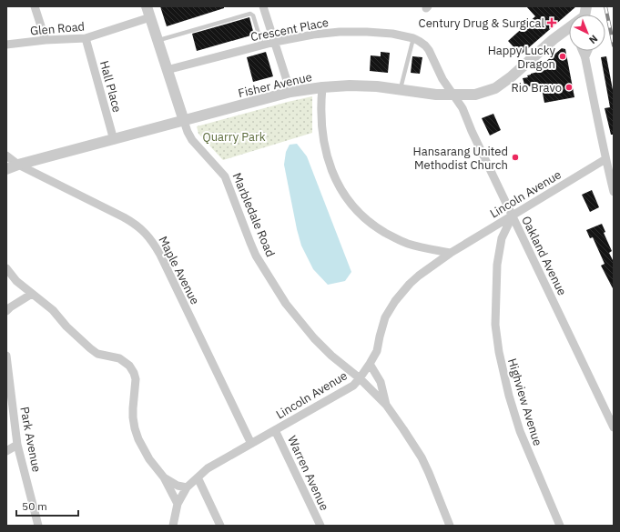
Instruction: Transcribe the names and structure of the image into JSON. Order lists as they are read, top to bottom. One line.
{"streets":{"street":["Glen Road","Crescent Place","Fisher Avenue","Hall Place","Lincoln Avenue","Marbledale Road","Oakland Avenue","Maple Avenue","Highview Avenue","Park Avenue","Warren Avenue"]},"crossings":[["Glen Road","Hall Place"],["Glen Road","Marbledale Road"],["Crescent Place","Fisher Avenue"],["Crescent Place","Marbledale Road"],["Crescent Place","Oakland Avenue"],["Fisher Avenue","Hall Place"],["Fisher Avenue","Marbledale Road"],["Fisher Avenue","Oakland Avenue"],["Fisher Avenue","Maple Avenue"],["Lincoln Avenue","Marbledale Road"],["Lincoln Avenue","Oakland Avenue"],["Lincoln Avenue","Maple Avenue"],["Lincoln Avenue","Highview Avenue"],["Lincoln Avenue","Warren Avenue"],["Oakland Avenue","Highview Avenue"]],"parks":["Quarry Park"],"places":{"health":["Century Drug & Surgical"],"other":["Happy Lucky Dragon","Rio Bravo","Hansarang United Methodist Church"]},"scale_bar":"50 m","north":"bottom right"}
